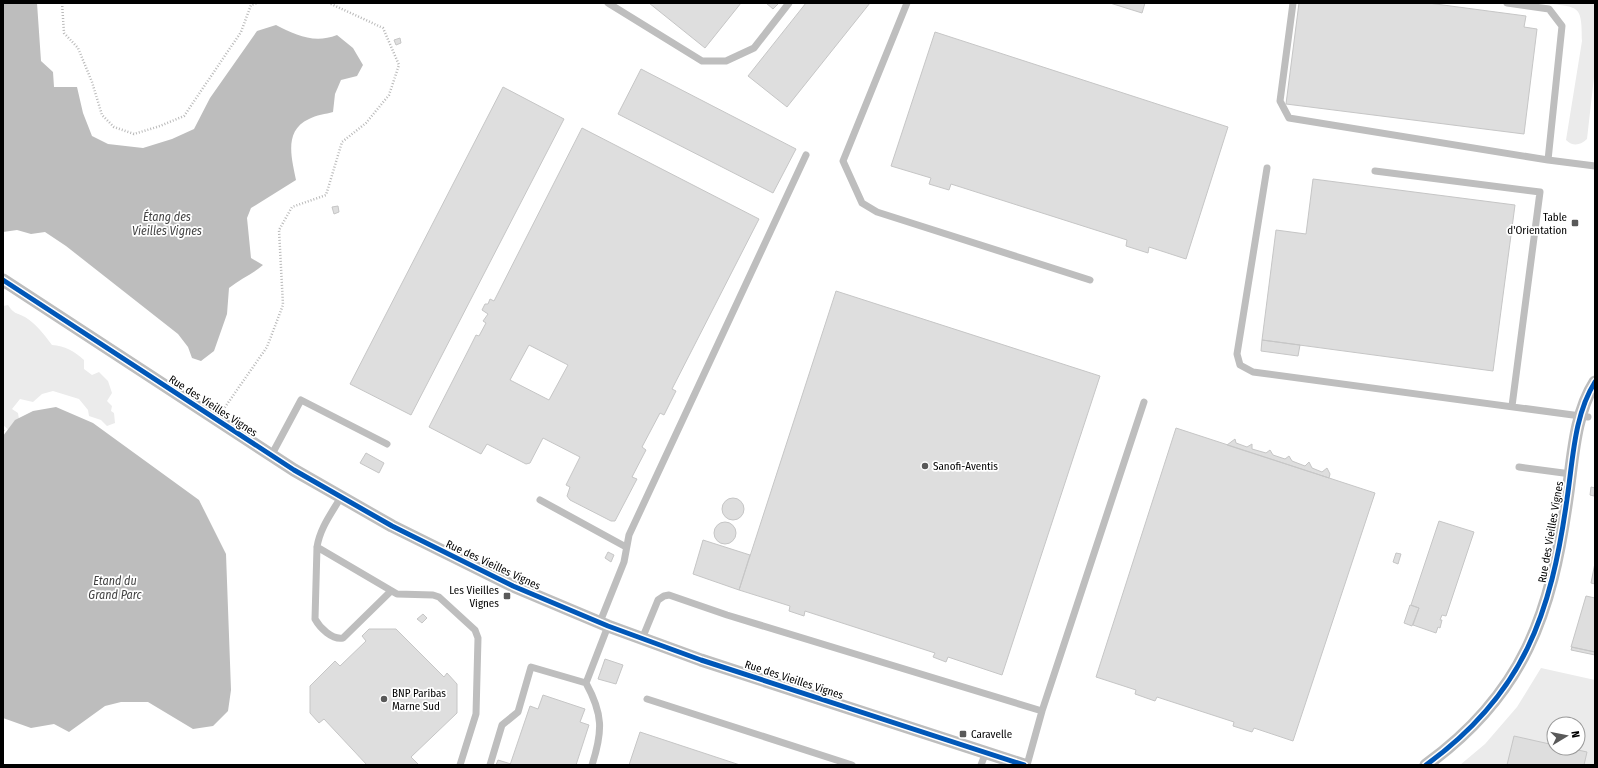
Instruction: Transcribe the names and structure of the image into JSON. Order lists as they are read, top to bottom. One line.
{"streets":{"street":["Rue des Vieilles Vignes"]},"water":["Étang des Vieilles Vignes","Etand du Grand Parc"],"places":{"transit":["Table d'Orientation","Les Vieilles Vignes","Caravelle"],"other":["Sanofi-Aventis","BNP Paribas Marne Sud"]},"north":"right"}
